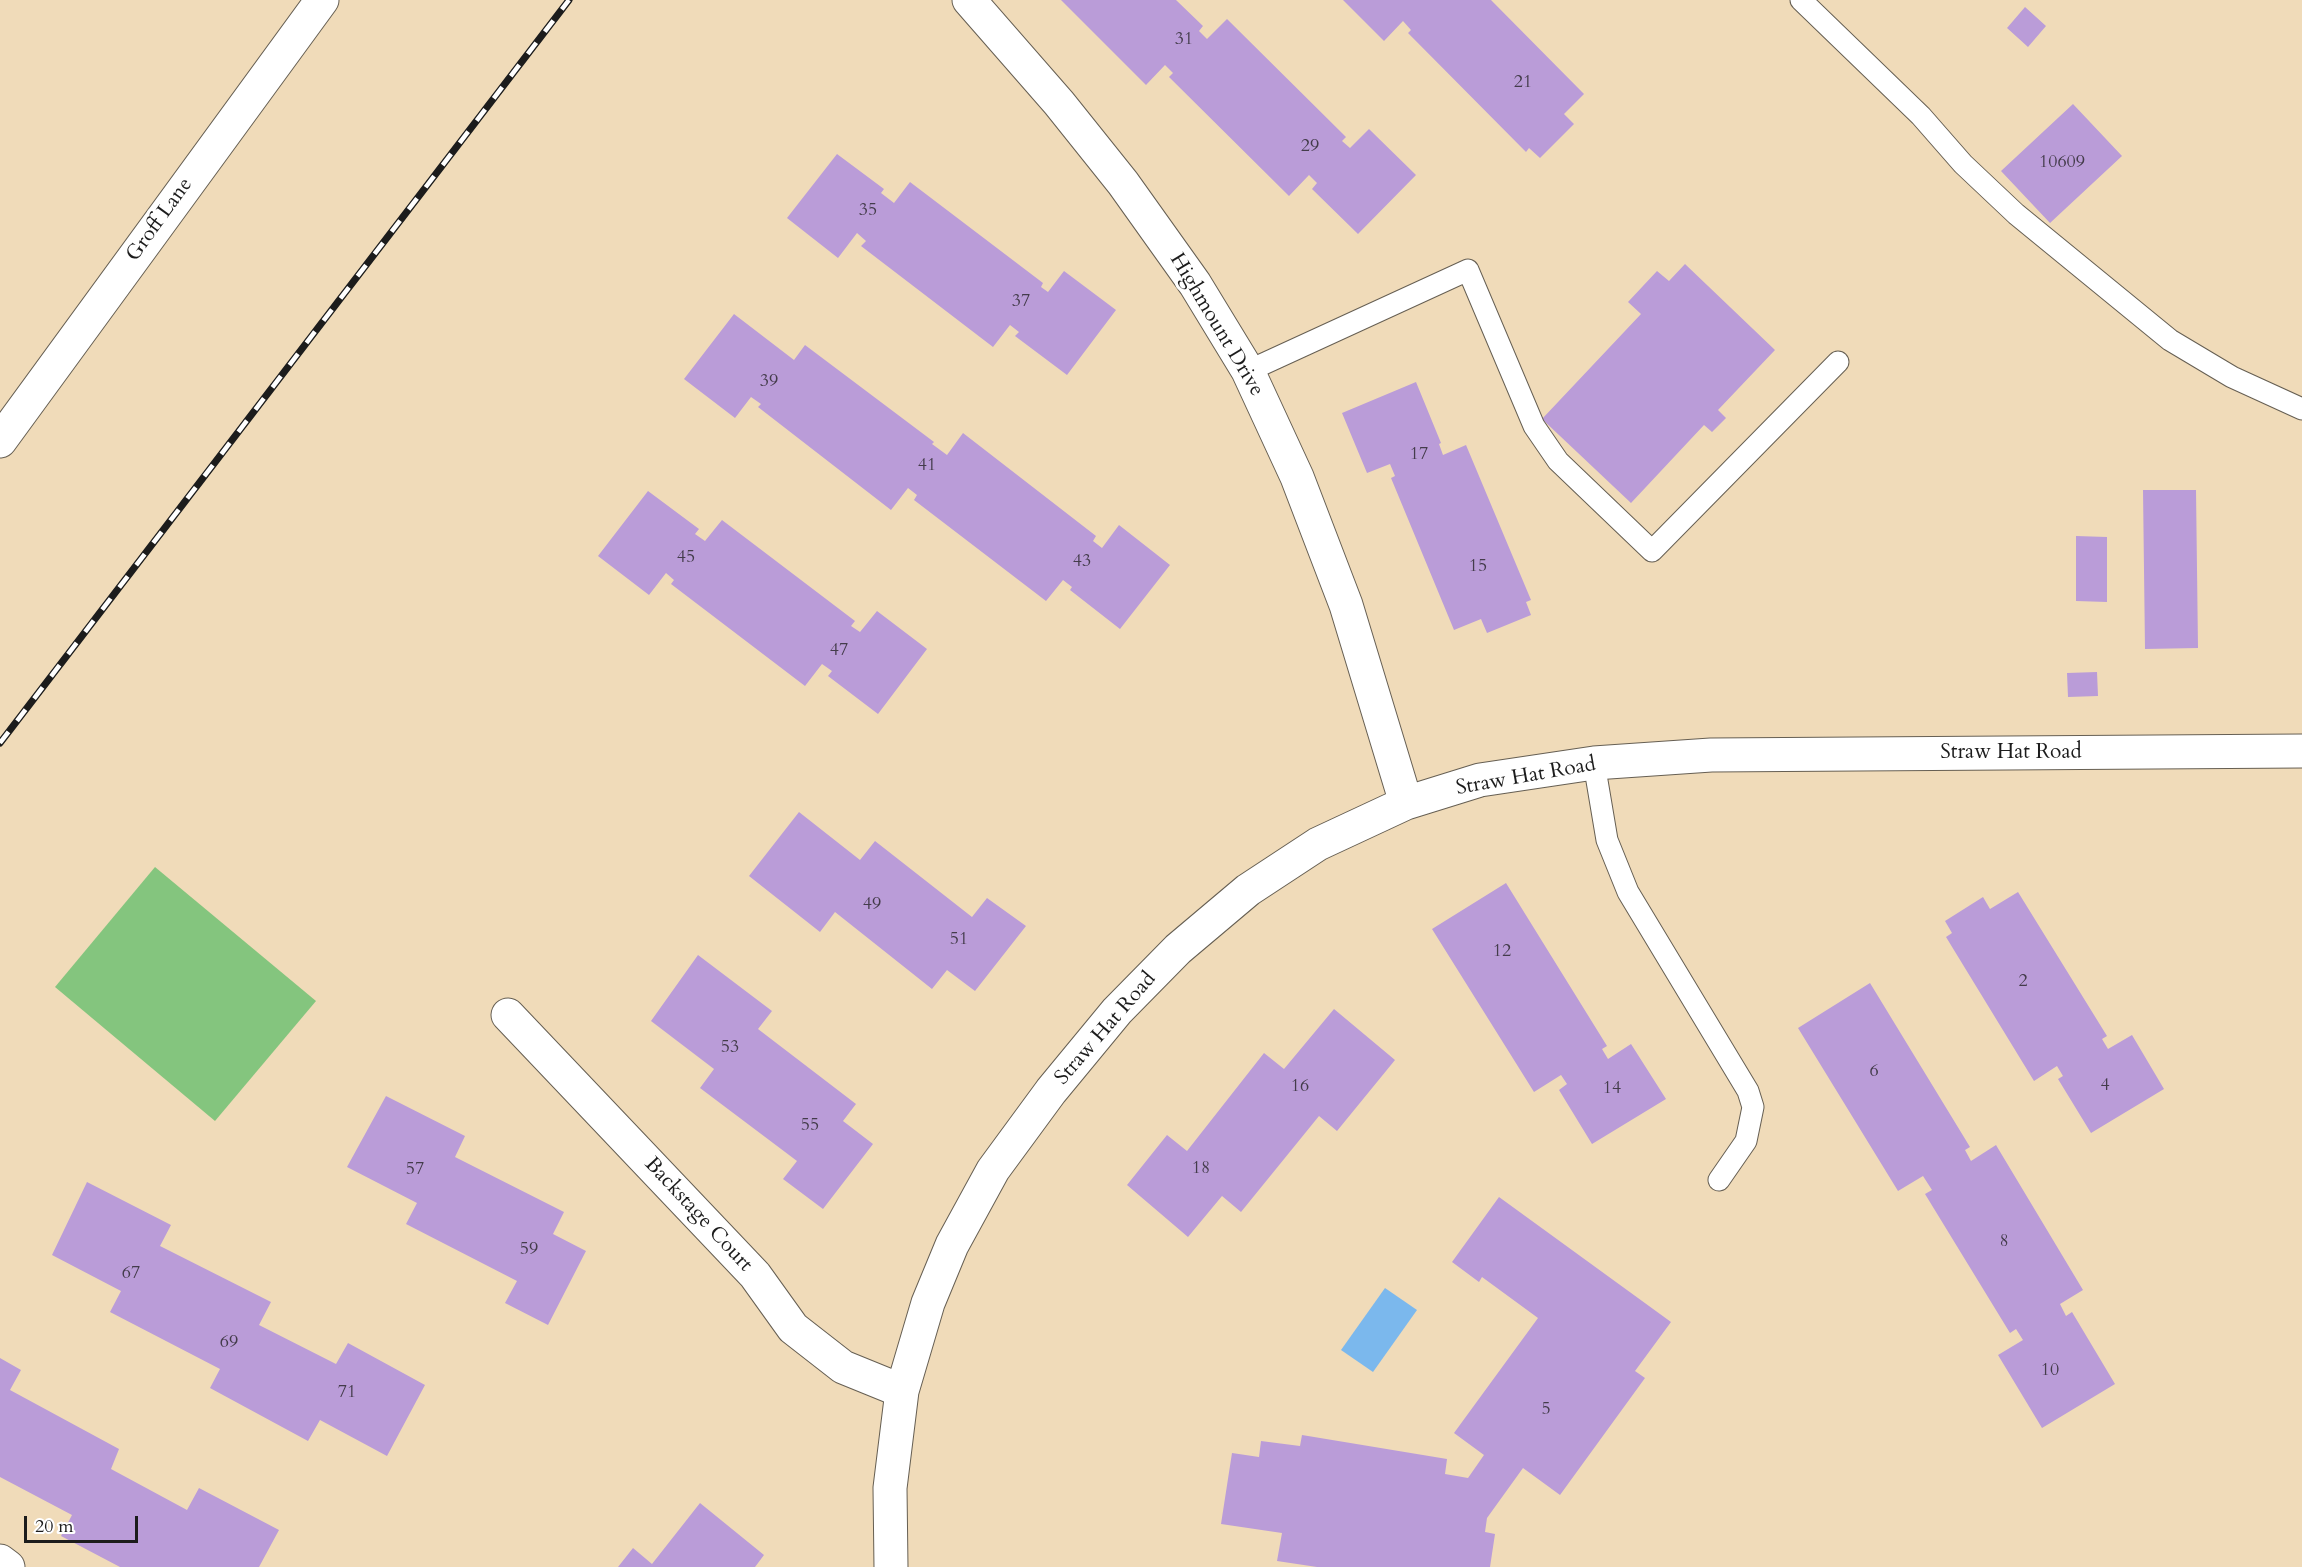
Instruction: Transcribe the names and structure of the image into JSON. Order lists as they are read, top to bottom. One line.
{"streets":{"street":["Groff Lane","Highmount Drive","Straw Hat Road","Backstage Court"]},"crossings":[["Highmount Drive","Straw Hat Road"],["Straw Hat Road","Backstage Court"]],"house_numbers":["31","21","29","10609","35","37","39","17","41","45","43","15","47","49","51","12","2","53","6","4","16","14","55","18","57","8","59","67","69","10","71","5"],"scale_bar":"20 m"}
